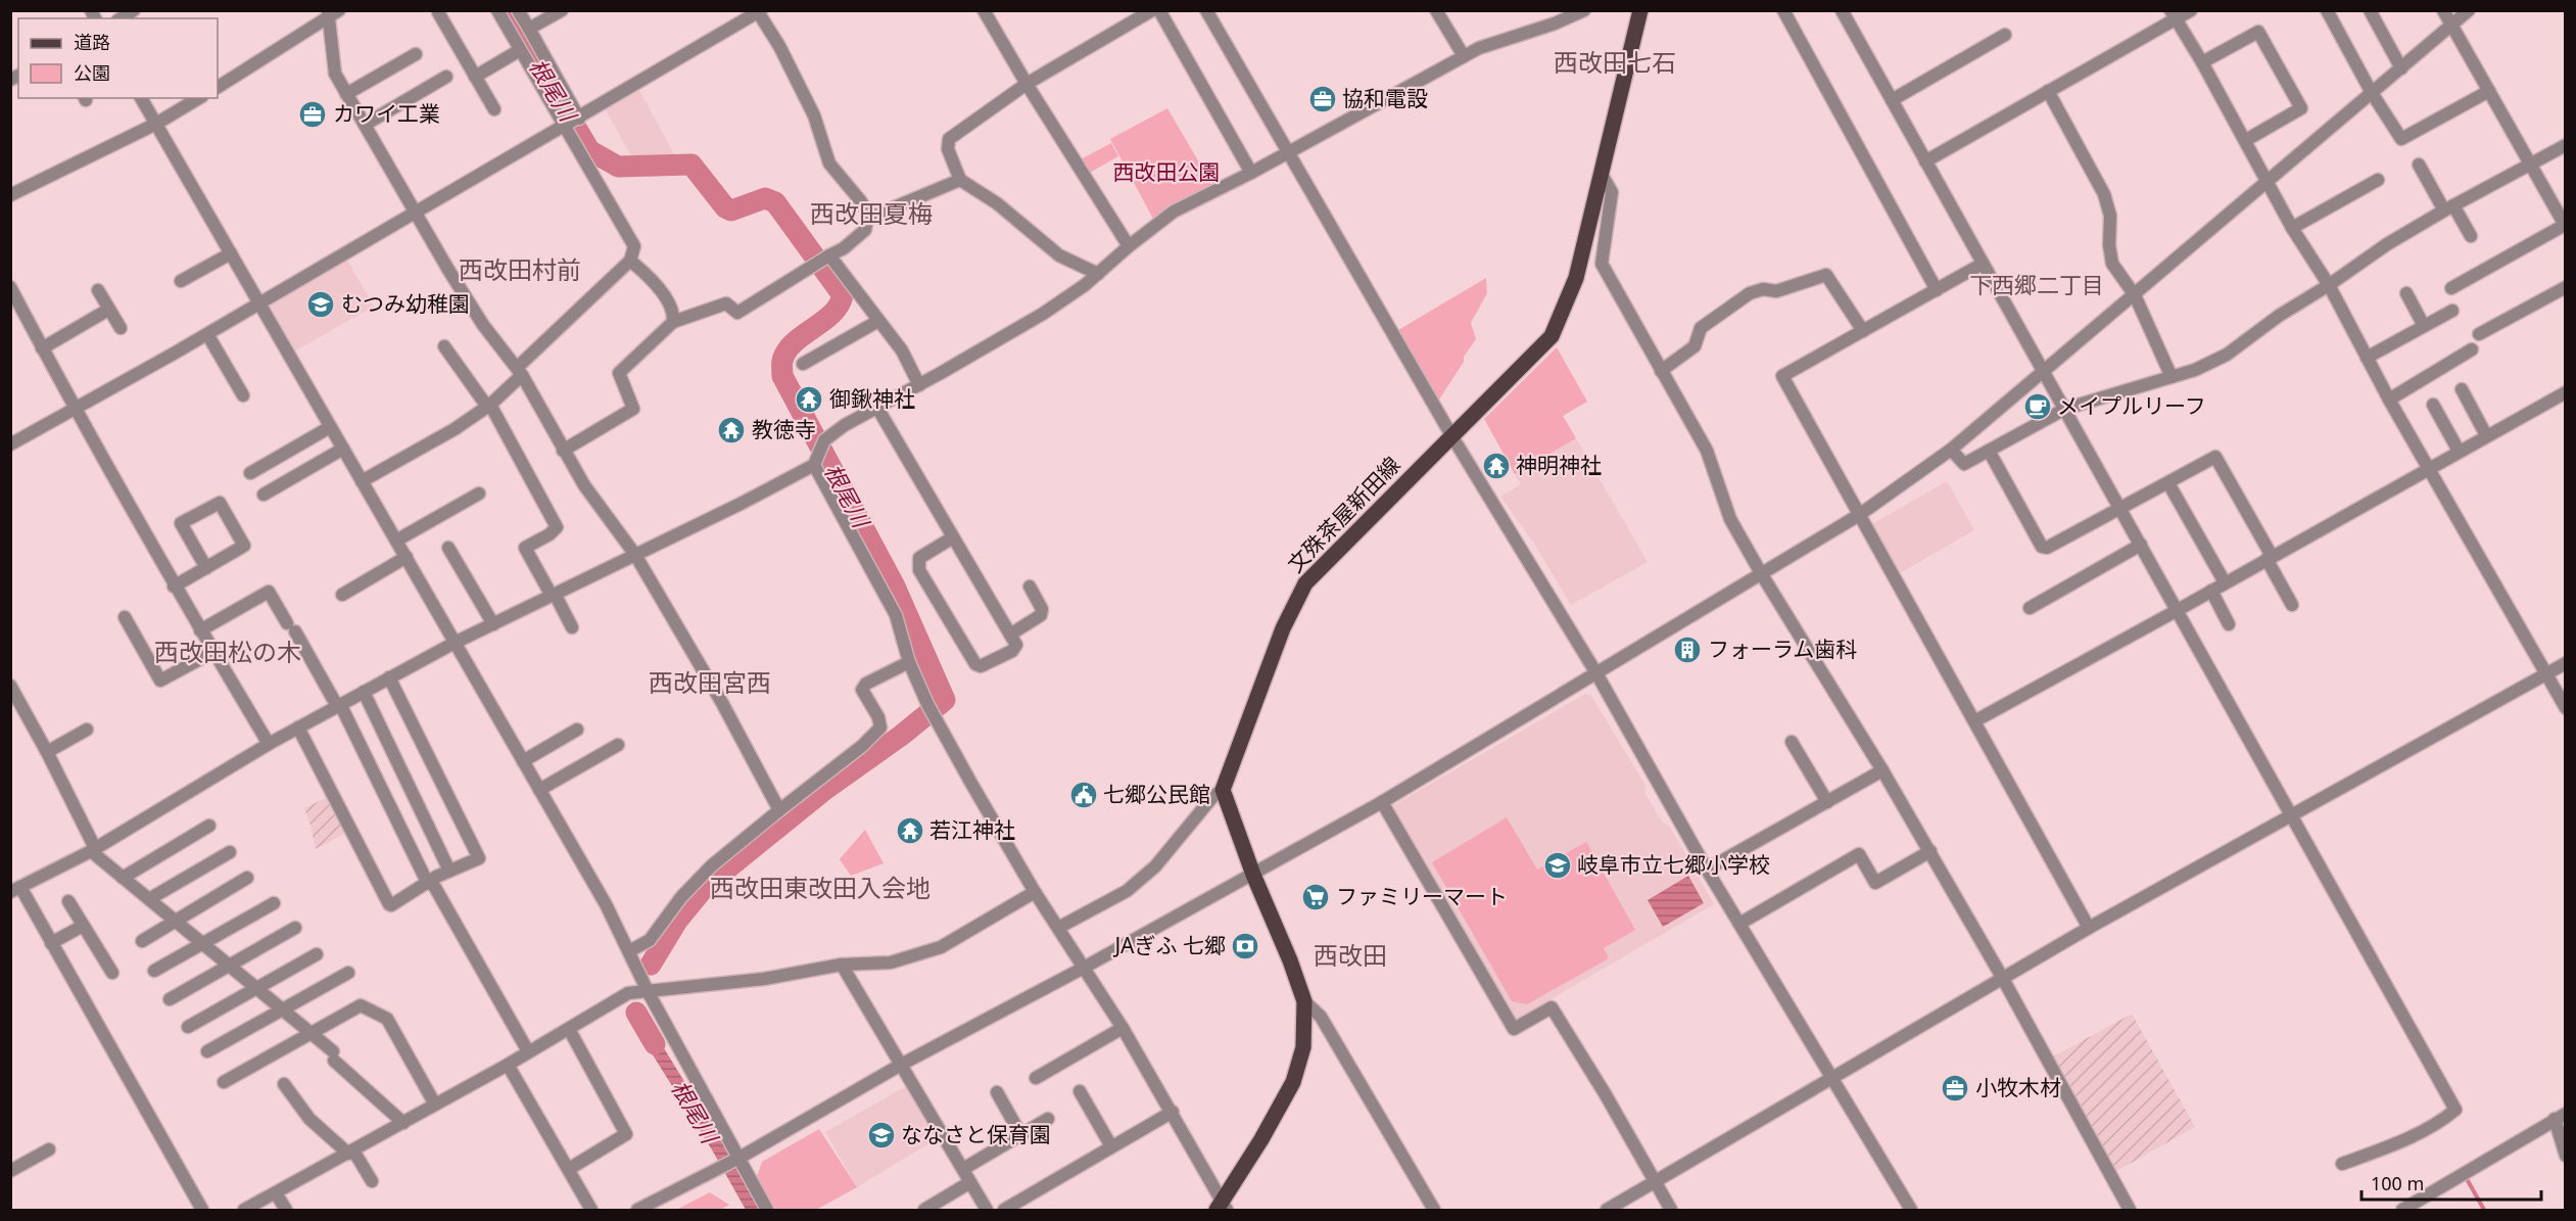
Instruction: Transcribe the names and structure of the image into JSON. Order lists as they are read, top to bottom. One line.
{"streets":{"main road":["文殊茶屋新田線"]},"districts":["西改田七石","西改田夏梅","西改田村前","下西郷二丁目","西改田松の木","西改田宮西","西改田東改田入会地","西改田"],"water":["根尾川"],"parks":["西改田公園"],"places":{"office":["協和電設","カワイ工業","小牧木材"],"school or university":["むつみ幼稚園","岐阜市立七郷小学校","ななさと保育園"],"temple":["御鍬神社","教徳寺","神明神社","若江神社"],"cafe":["メイプルリーフ"],"building":["フォーラム歯科"],"public building":["七郷公民館"],"supermarket":["ファミリーマート"],"bank":["JAぎふ 七郷"]},"legend":["道路","公園"],"scale_bar":"100 m"}
